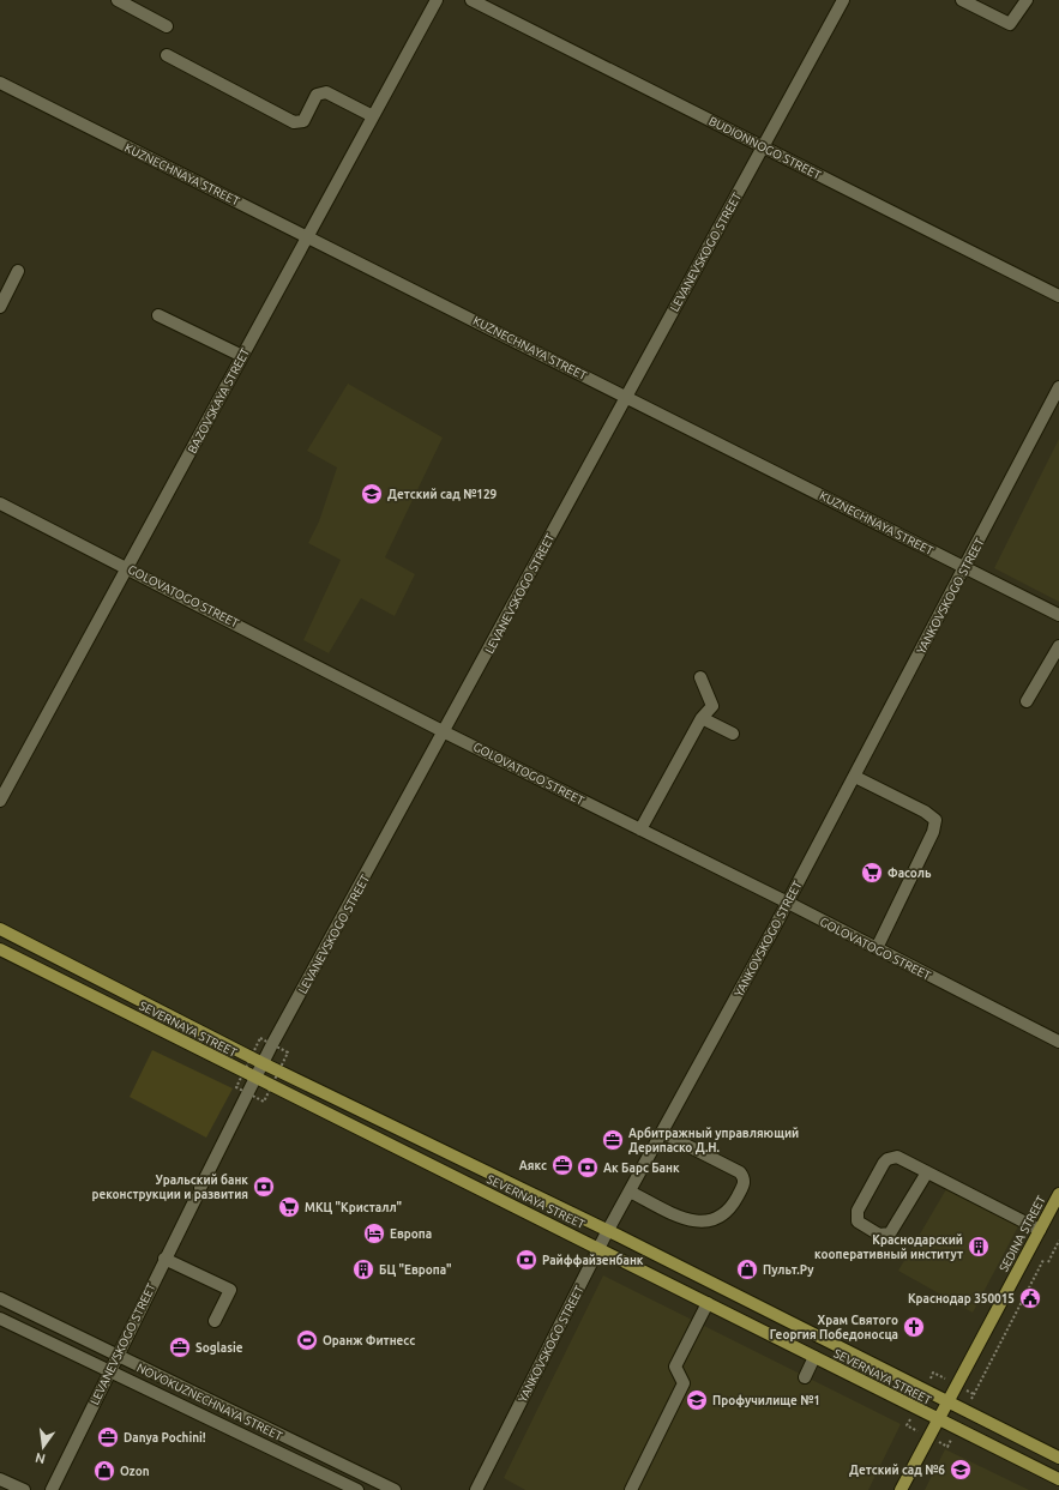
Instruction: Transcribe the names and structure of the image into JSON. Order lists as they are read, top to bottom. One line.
{"streets":{"main road":["SEVERNAYA STREET","SEDINA STREET"],"street":["BUDIONNOGO STREET","KUZNECHNAYA STREET","LEVANEVSKOGO STREET","BAZOVSKAYA STREET","GOLOVATOGO STREET","YANKOVSKOGO STREET","NOVOKUZNECHNAYA STREET"]},"crossings":[["BUDIONNOGO STREET","LEVANEVSKOGO STREET"],["KUZNECHNAYA STREET","LEVANEVSKOGO STREET"],["KUZNECHNAYA STREET","BAZOVSKAYA STREET"],["KUZNECHNAYA STREET","YANKOVSKOGO STREET"],["LEVANEVSKOGO STREET","GOLOVATOGO STREET"],["LEVANEVSKOGO STREET","SEVERNAYA STREET"],["LEVANEVSKOGO STREET","NOVOKUZNECHNAYA STREET"],["BAZOVSKAYA STREET","GOLOVATOGO STREET"],["GOLOVATOGO STREET","YANKOVSKOGO STREET"],["YANKOVSKOGO STREET","SEVERNAYA STREET"],["SEVERNAYA STREET","SEDINA STREET"]],"places":{"school or university":["Детский сад №129","Профучилище №1","Детский сад №6"],"supermarket":["Фасоль","МКЦ \"Кристалл\""],"office":["Арбитражный управляющий Дерипаско Д.Н.","Аякс","Soglasie","Danya Pochini!"],"bank":["Ак Барс Банк","Уральский банк реконструкции и развития","Райффайзенбанк"],"hotel":["Европа"],"building":["Краснодарский кооперативный институт","БЦ \"Европа\""],"shop":["Пульт.Ру","Ozon"],"public building":["Краснодар 350015"],"church":["Храм Святого Георгия Победоносца"],"sports":["Оранж Фитнесс"]},"north":"bottom"}
